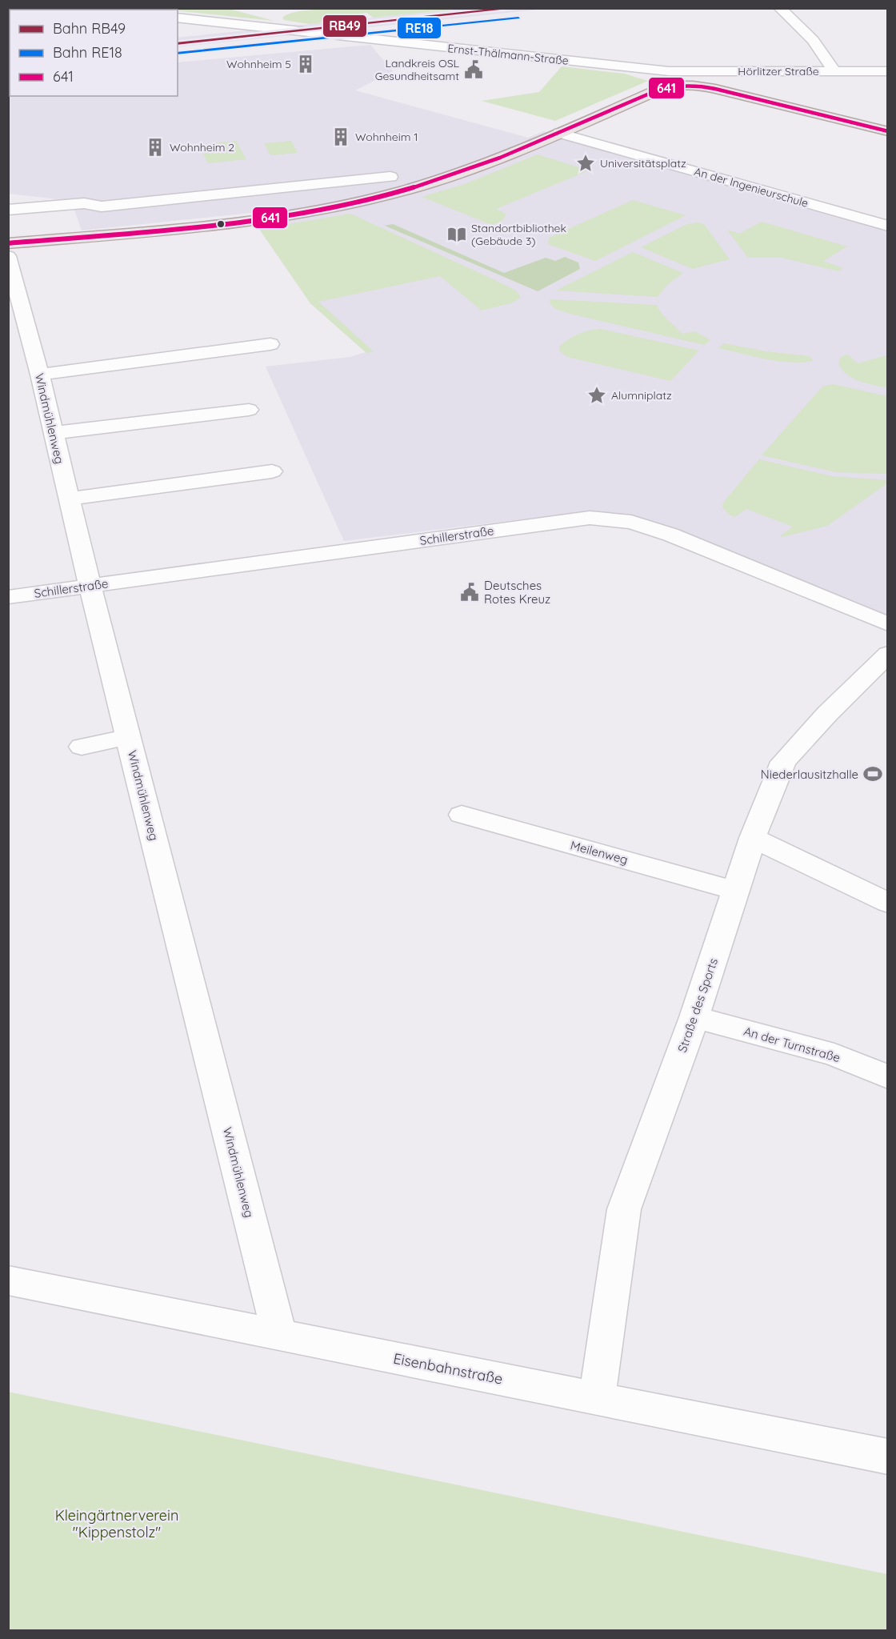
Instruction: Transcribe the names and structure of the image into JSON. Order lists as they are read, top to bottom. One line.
{"streets":{"street":["Ernst-Thälmann-Straße","Hörlitzer Straße","An der Ingenieurschule","Windmühlenweg","Schillerstraße","Meilenweg","Straße des Sports","An der Turnstraße","Eisenbahnstraße"]},"crossings":[["Ernst-Thälmann-Straße","Hörlitzer Straße"],["Windmühlenweg","Schillerstraße"],["Windmühlenweg","Eisenbahnstraße"],["Meilenweg","Straße des Sports"],["Straße des Sports","An der Turnstraße"],["Straße des Sports","Eisenbahnstraße"]],"parks":["Kleingärtnerverein \"Kippenstolz\""],"places":{"building":["Wohnheim 5","Wohnheim 1","Wohnheim 2"],"public building":["Landkreis OSL Gesundheitsamt","Deutsches Rotes Kreuz"],"place":["Universitätsplatz","Alumniplatz"],"library":["Standortbibliothek (Gebäude 3)"],"sports":["Niederlausitzhalle"]},"lines":["rail line RB49","rail line RE18","transit line 641"],"legend":["Bahn RB49","Bahn RE18","641"]}
